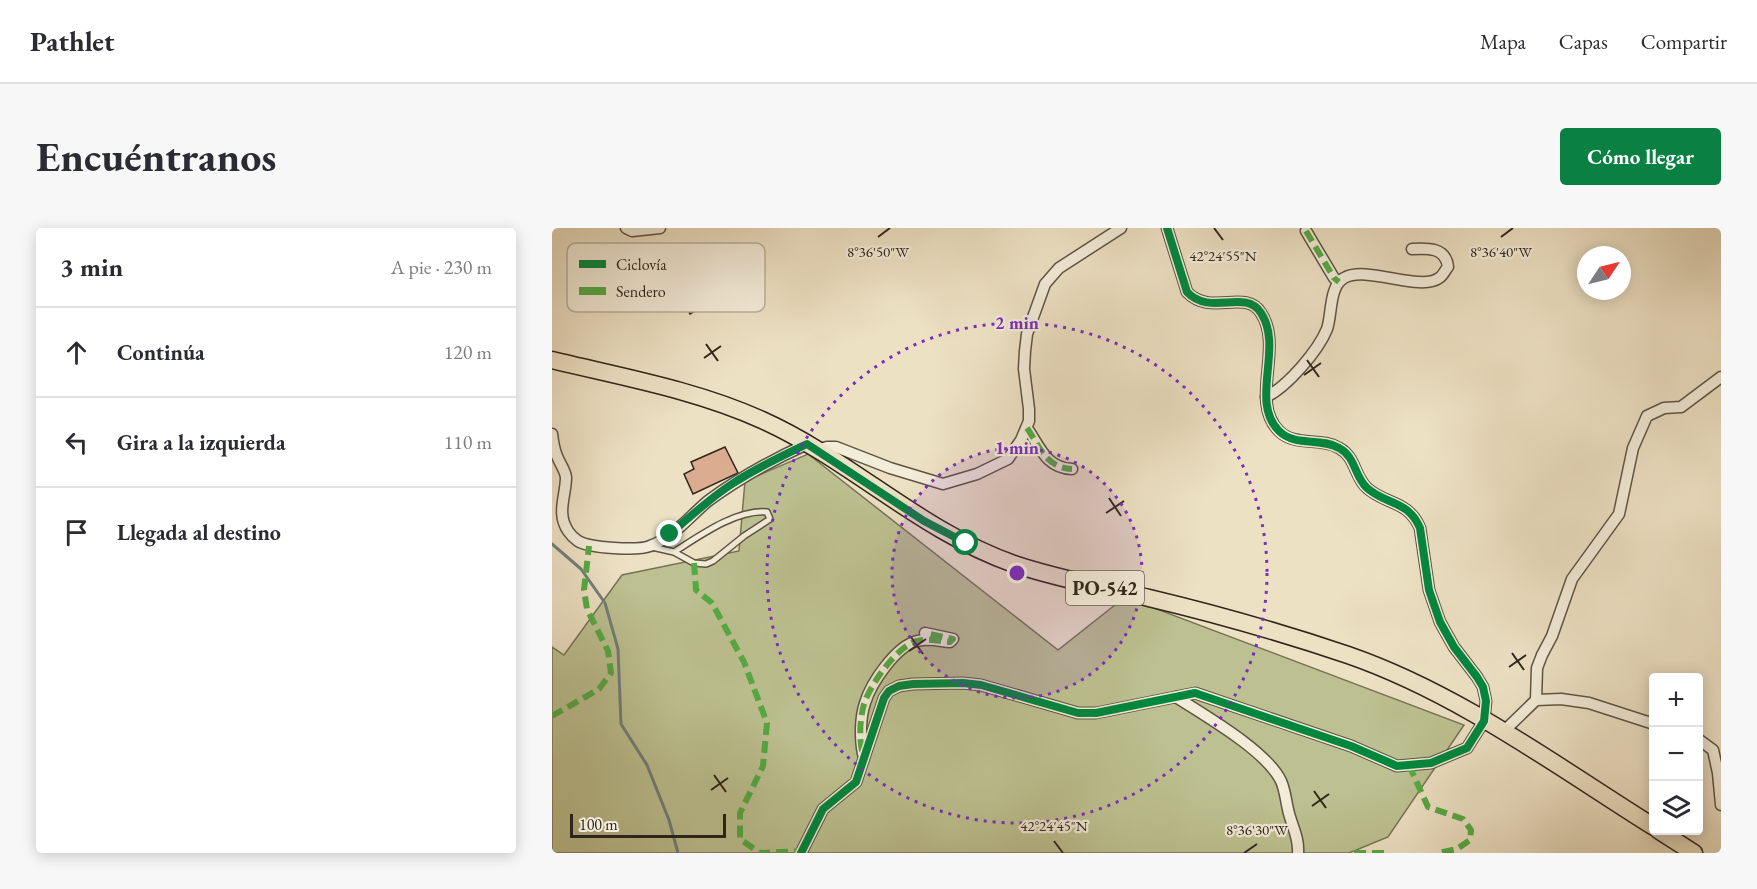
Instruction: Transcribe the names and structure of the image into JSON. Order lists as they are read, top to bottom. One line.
{"streets":{"main road":["PO-542"]},"legend":["Ciclovía","Sendero"],"scale_bar":"100 m","north":"top right","page":{"header":"Pathlet","nav":["Mapa","Capas","Compartir"],"buttons":"Cómo llegar","title":"Encuéntranos","heading":["3 min","A pie · 230 m"],"list":[["Continúa","120 m"],["Gira a la izquierda","110 m"],"Llegada al destino"],"map_buttons":["+","−"],"scale":"100 m"},"coordinates":["8°36'50\"W","8°36'40\"W","42°24'55\"N","42°24'45\"N","8°36'30\"W"],"rings":["2 min","1 min"]}
